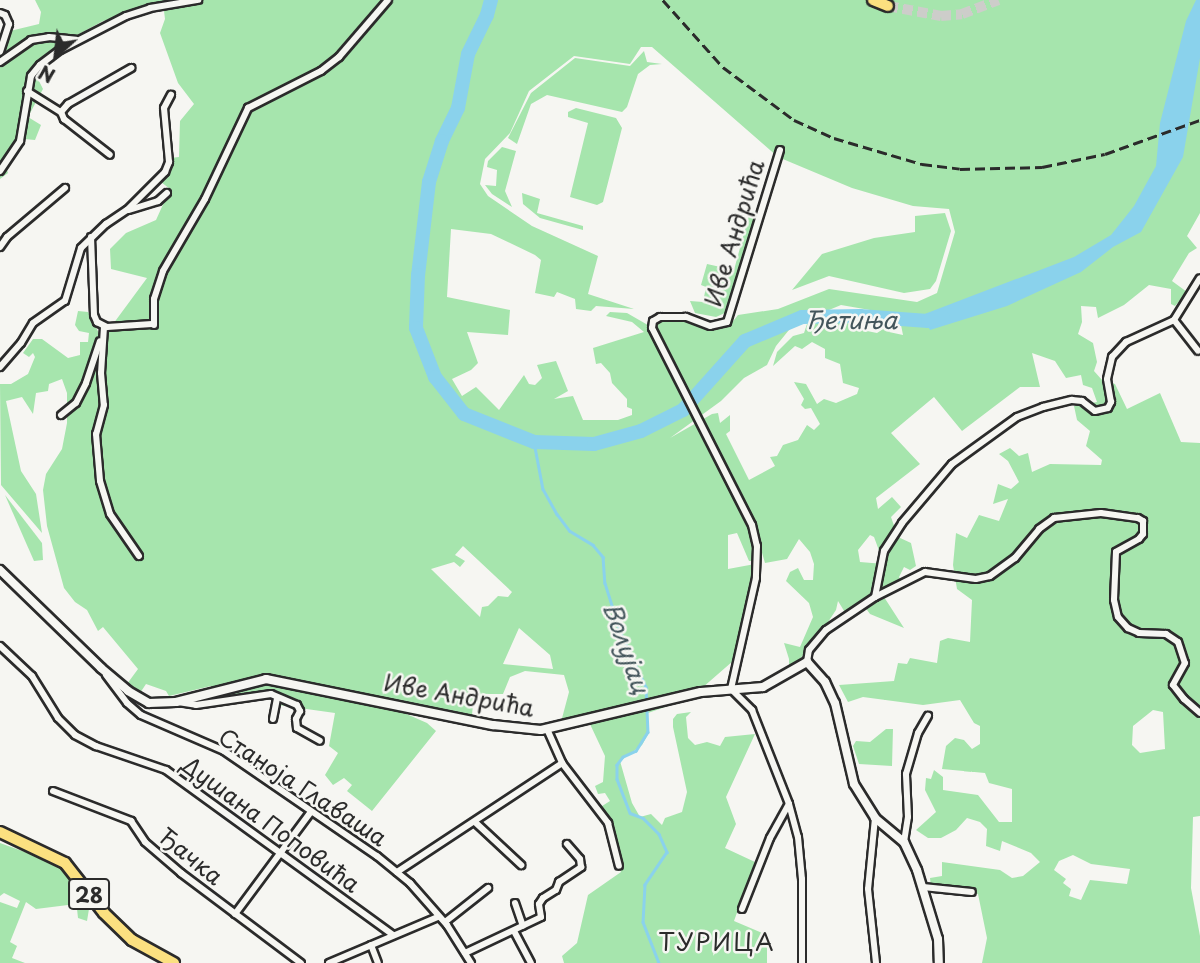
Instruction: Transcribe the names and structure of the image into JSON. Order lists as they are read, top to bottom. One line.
{"streets":{"main road":["28"],"street":["Иве Андрића","Станоја Главаша","Душана Поповића","Ђачка"]},"crossings":[["Иве Андрића","Станоја Главаша"]],"districts":["ТУРИЦА"],"water":["Ђетиња","Волујац"],"north":"bottom left"}
